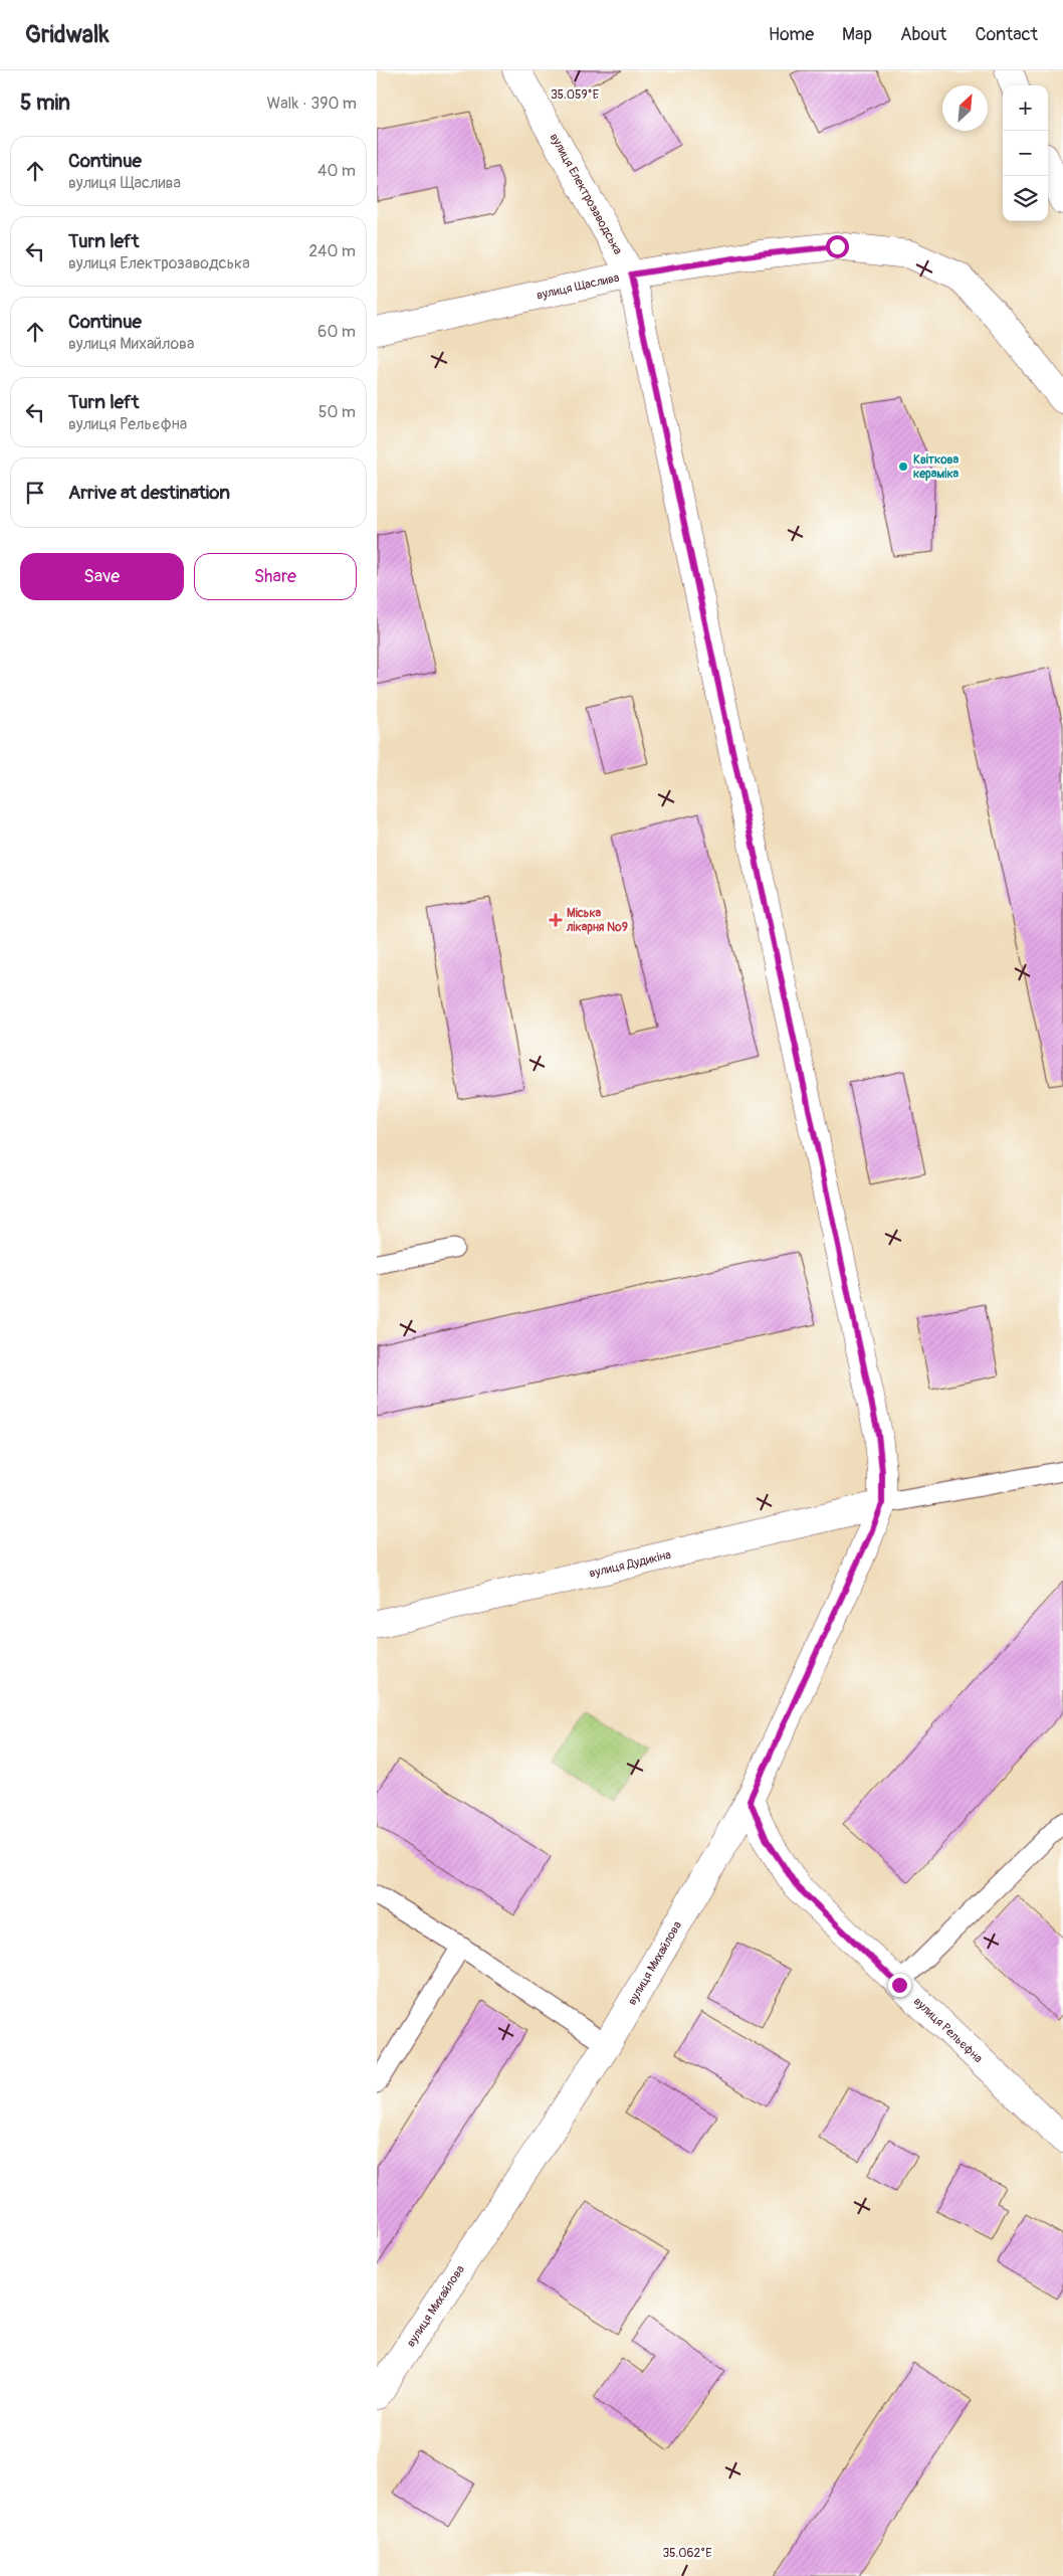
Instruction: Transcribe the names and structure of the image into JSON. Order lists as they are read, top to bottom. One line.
{"streets":{"street":["вулиця Електрозаводська","вулиця Щаслива","вулиця Дудикіна","вулиця Михайлова","вулиця Рельєфна"]},"crossings":[["вулиця Електрозаводська","вулиця Щаслива"],["вулиця Електрозаводська","вулиця Дудикіна"],["вулиця Електрозаводська","вулиця Михайлова"],["вулиця Дудикіна","вулиця Михайлова"],["вулиця Михайлова","вулиця Рельєфна"]],"places":{"other":["Квіткова кераміка"],"health":["Міська лікарня №9"]},"north":"top right","page":{"header":"Gridwalk","nav":["Home","Map","About","Contact"],"heading":["5 min","Walk · 390 m"],"map_buttons":["+","−"],"list":[["Continue","вулиця Щаслива","40 m"],["Turn left","вулиця Електрозаводська","240 m"],["Continue","вулиця Михайлова","60 m"],["Turn left","вулиця Рельєфна","50 m"],"Arrive at destination"],"buttons":["Save","Share"]},"coordinates":["35.059°E","35.062°E"]}
